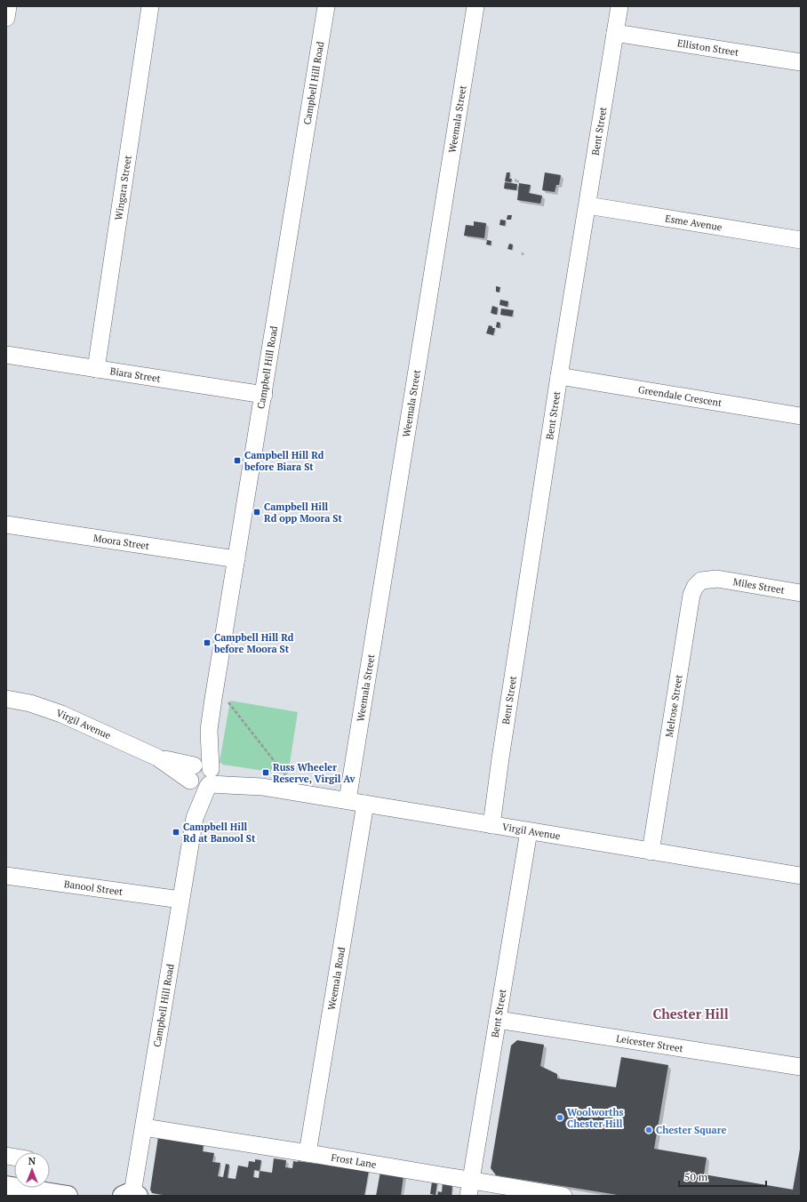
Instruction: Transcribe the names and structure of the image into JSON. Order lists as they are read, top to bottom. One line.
{"streets":{"street":["Elliston Street","Campbell Hill Road","Weemala Street","Bent Street","Wingara Street","Esme Avenue","Biara Street","Greendale Crescent","Moora Street","Miles Street","Melrose Street","Virgil Avenue","Banool Street","Weemala Road","Leicester Street","Frost Lane"]},"crossings":[["Elliston Street","Bent Street"],["Campbell Hill Road","Biara Street"],["Campbell Hill Road","Moora Street"],["Campbell Hill Road","Virgil Avenue"],["Campbell Hill Road","Banool Street"],["Campbell Hill Road","Frost Lane"],["Weemala Street","Virgil Avenue"],["Bent Street","Esme Avenue"],["Bent Street","Greendale Crescent"],["Bent Street","Virgil Avenue"],["Bent Street","Leicester Street"],["Bent Street","Frost Lane"],["Wingara Street","Biara Street"],["Miles Street","Melrose Street"],["Melrose Street","Virgil Avenue"],["Virgil Avenue","Weemala Road"],["Weemala Road","Frost Lane"]],"districts":["Chester Hill"],"places":{"transit":["Campbell Hill Rd before Biara St","Campbell Hill Rd opp Moora St","Campbell Hill Rd before Moora St","Russ Wheeler Reserve, Virgil Av","Campbell Hill Rd at Banool St"],"other":["Woolworths Chester Hill","Chester Square"]},"scale_bar":"50 m","north":"top"}
